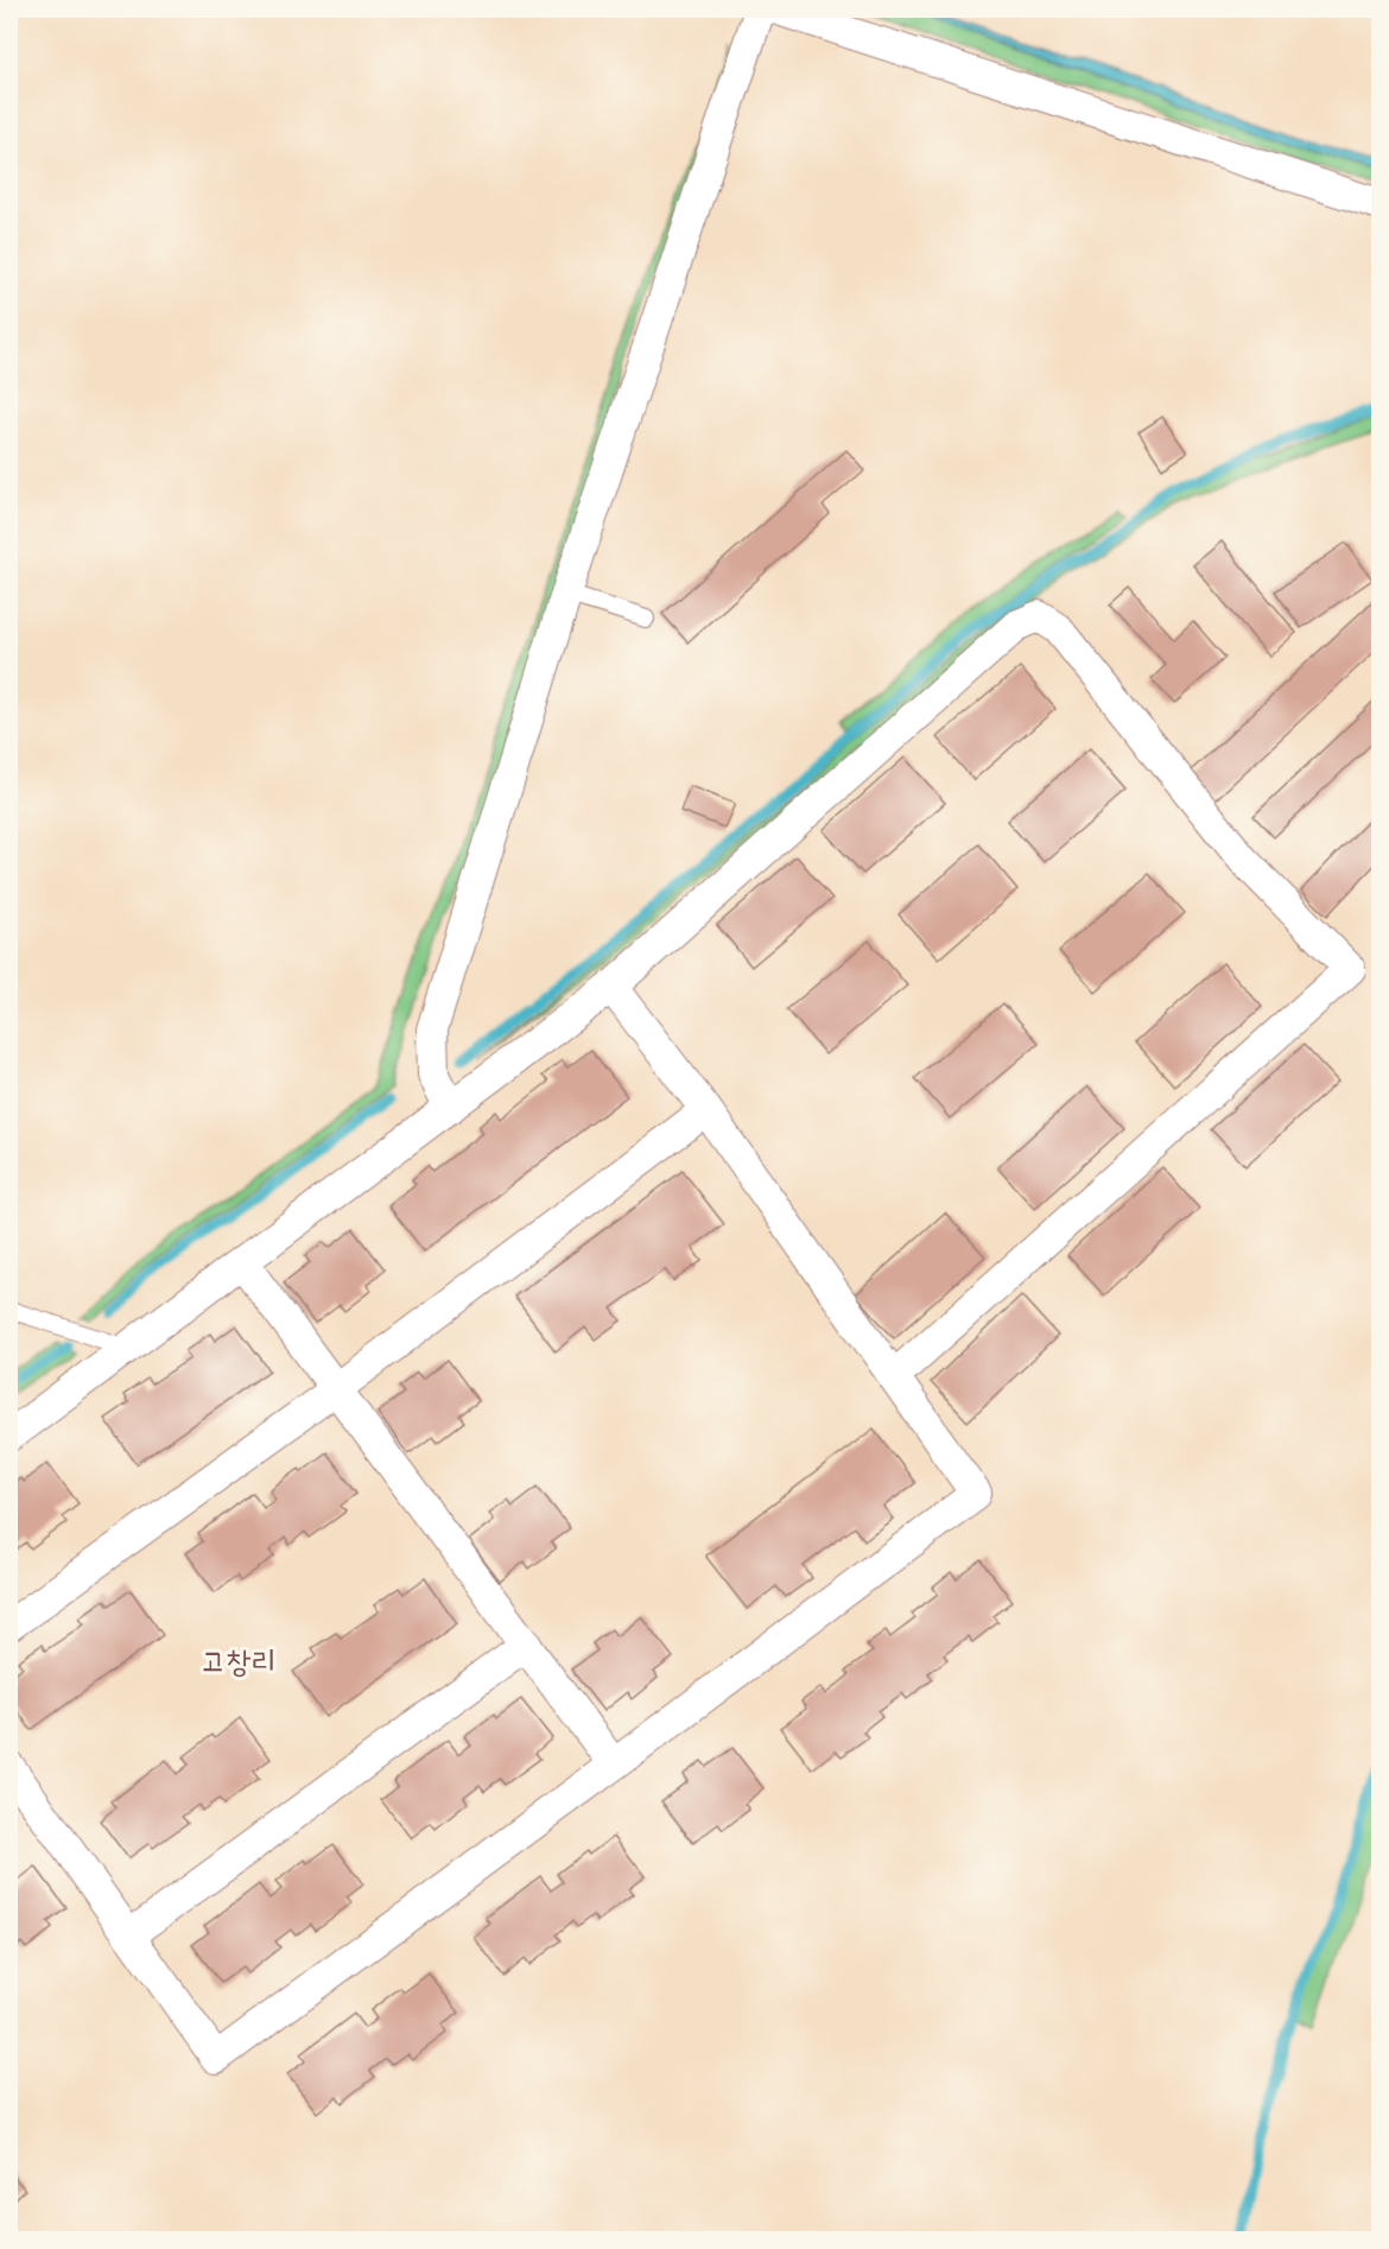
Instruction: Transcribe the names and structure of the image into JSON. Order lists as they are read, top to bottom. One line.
{"districts":["고창리"]}
